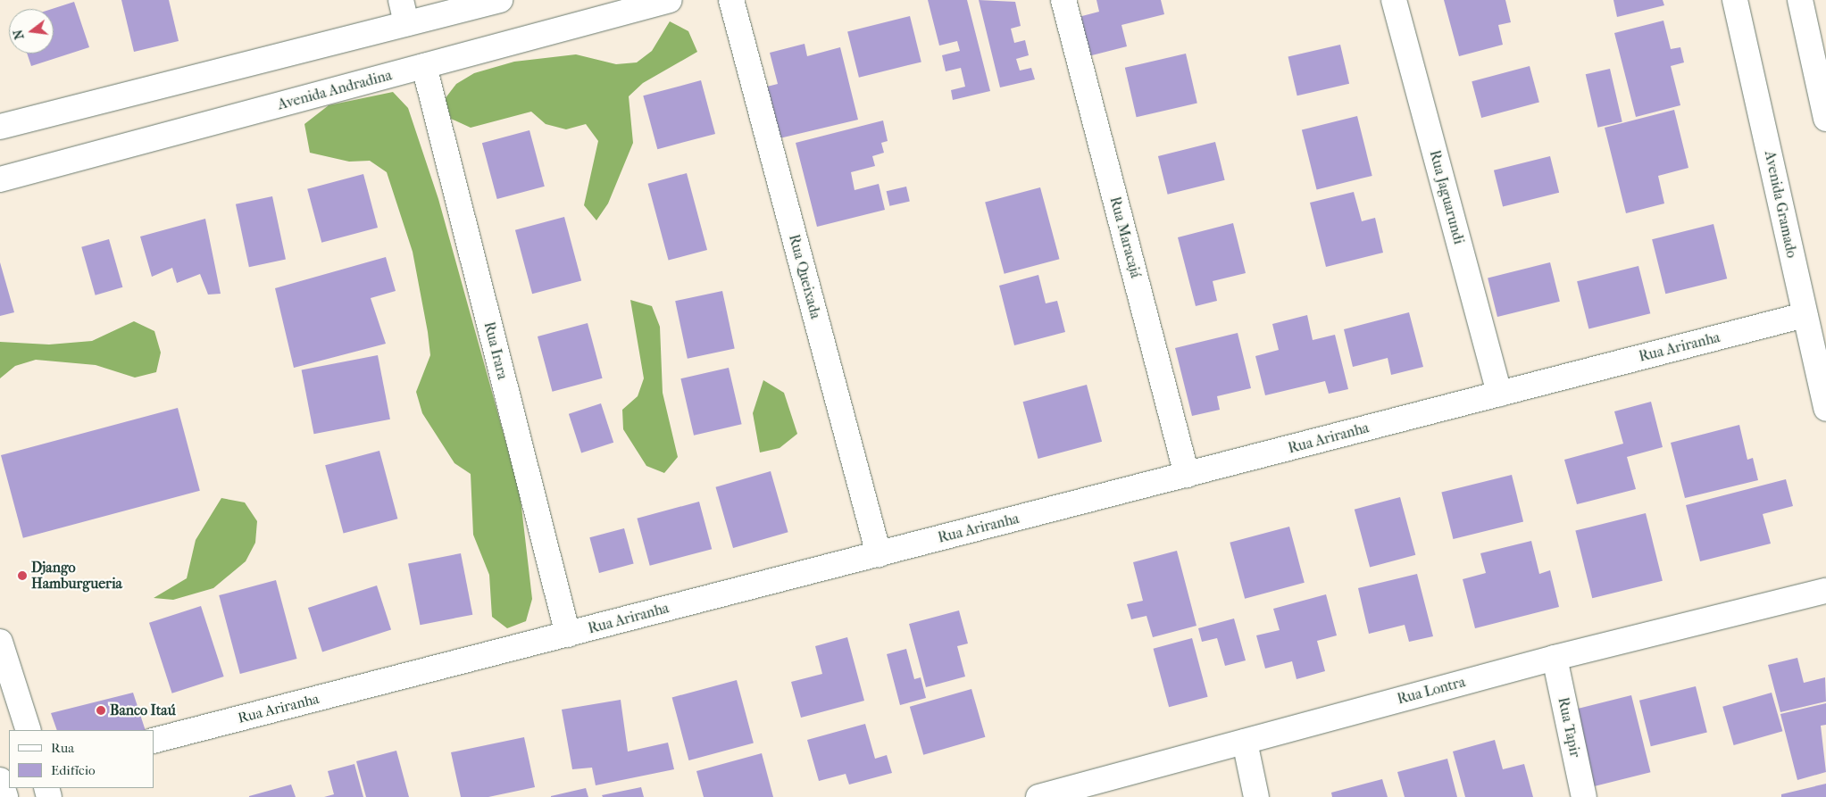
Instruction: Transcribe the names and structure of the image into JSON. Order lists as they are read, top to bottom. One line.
{"streets":{"street":["Avenida Andradina","Rua Jaguarundi","Avenida Gramado","Rua Maracajá","Rua Queixada","Rua Ariranha","Rua Irara","Rua Lontra","Rua Tapir"]},"crossings":[["Avenida Andradina","Rua Irara"],["Rua Jaguarundi","Rua Ariranha"],["Avenida Gramado","Rua Ariranha"],["Rua Maracajá","Rua Ariranha"],["Rua Queixada","Rua Ariranha"],["Rua Ariranha","Rua Irara"],["Rua Lontra","Rua Tapir"]],"places":["Django Hamburgueria","Banco Itaú"],"legend":["Rua","Edifício"],"north":"left"}
